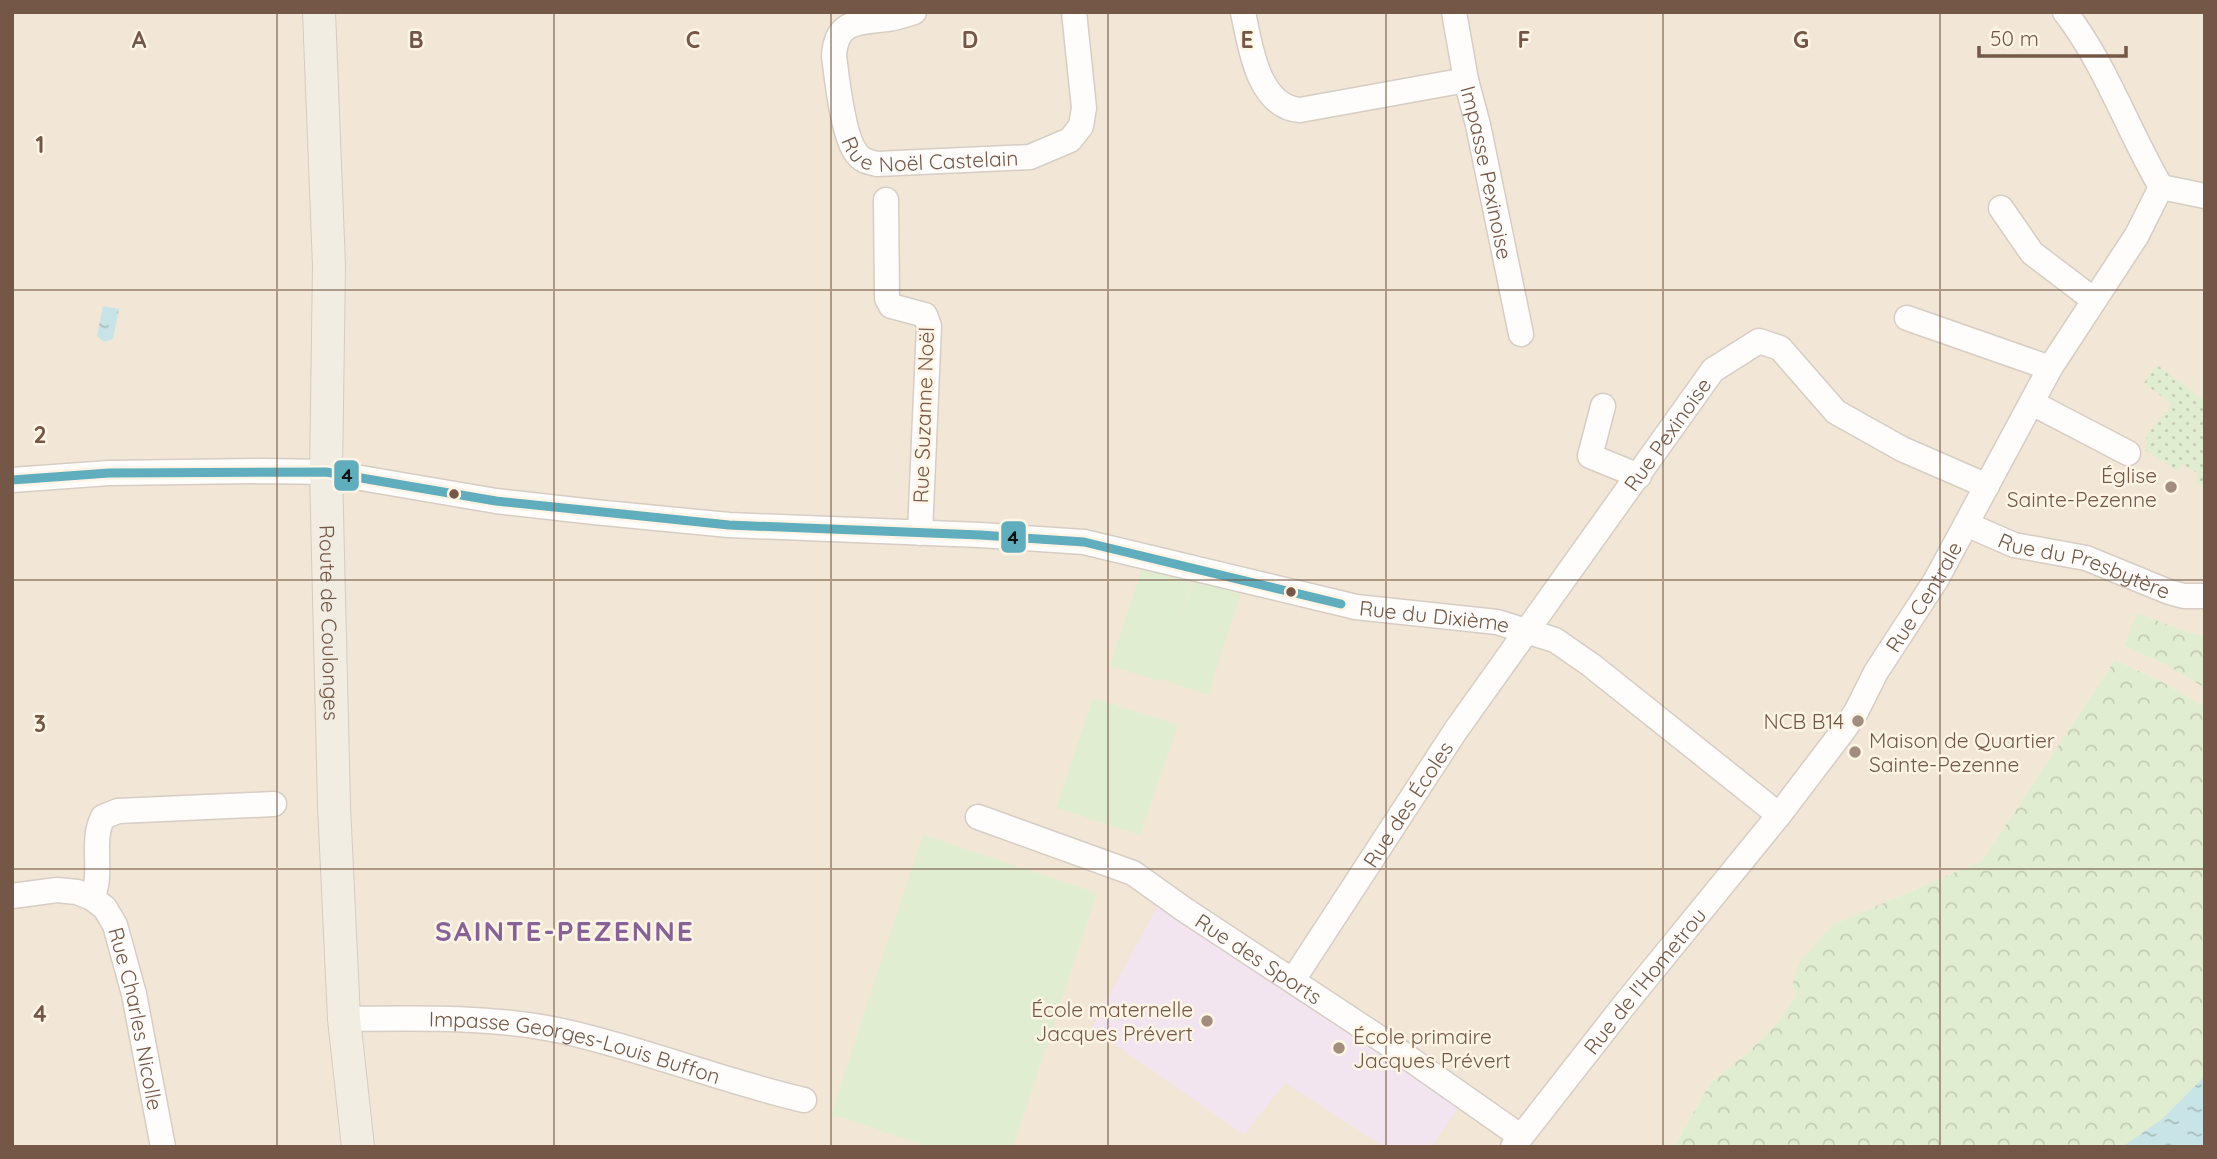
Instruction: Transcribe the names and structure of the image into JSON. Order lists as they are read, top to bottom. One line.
{"streets":{"main road":["Route de Coulonges"],"street":["Rue Noël Castelain","Impasse Pexinoise","Rue Suzanne Noël","Rue Pexinoise","Rue du Presbytère","Rue Centrale","Rue du Dixième","Rue des Écoles","Rue des Sports","Rue de l'Hometrou","Rue Charles Nicolle","Impasse Georges-Louis Buffon"]},"crossings":[["Rue Suzanne Noël","Rue du Dixième"],["Rue Pexinoise","Rue Centrale"],["Rue Pexinoise","Rue du Dixième"],["Rue Pexinoise","Rue des Écoles"],["Rue du Presbytère","Rue Centrale"],["Rue Centrale","Rue du Dixième"],["Rue Centrale","Rue de l'Hometrou"],["Rue du Dixième","Route de Coulonges"],["Rue du Dixième","Rue des Écoles"],["Rue du Dixième","Rue de l'Hometrou"],["Route de Coulonges","Impasse Georges-Louis Buffon"],["Rue des Écoles","Rue des Sports"],["Rue des Sports","Rue de l'Hometrou"]],"districts":["SAINTE-PEZENNE"],"places":["Église Sainte-Pezenne","NCB B14","Maison de Quartier Sainte-Pezenne","École maternelle Jacques Prévert","École primaire Jacques Prévert"],"lines":["transit line 4"],"scale_bar":"50 m","grid":{"columns":["A","B","C","D","E","F","G"],"rows":["1","2","3","4"]}}
